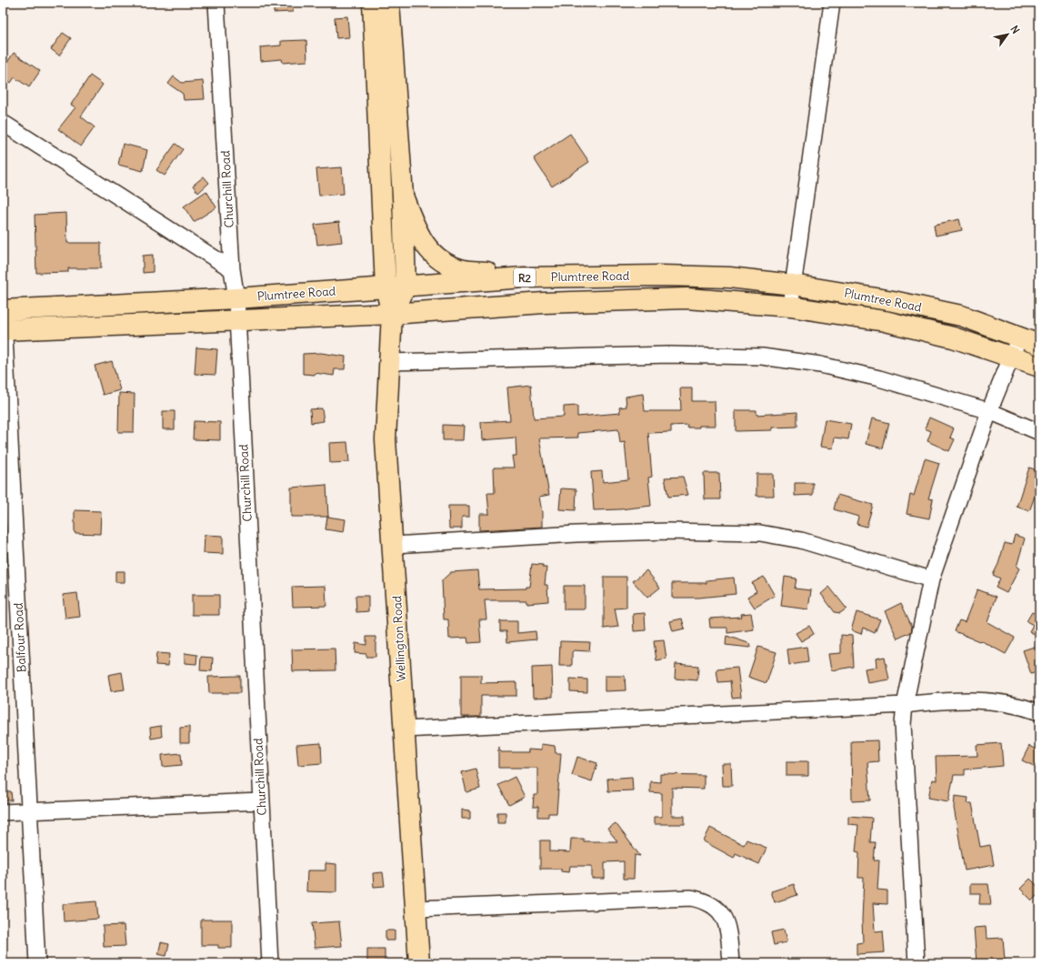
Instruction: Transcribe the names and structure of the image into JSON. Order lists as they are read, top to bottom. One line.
{"streets":{"main road":["Plumtree Road","R2","Wellington Road"],"street":["Churchill Road","Balfour Road"]},"crossings":[["Churchill Road","Plumtree Road"],["Plumtree Road","Balfour Road"],["Plumtree Road","Wellington Road"]],"north":"top right"}
